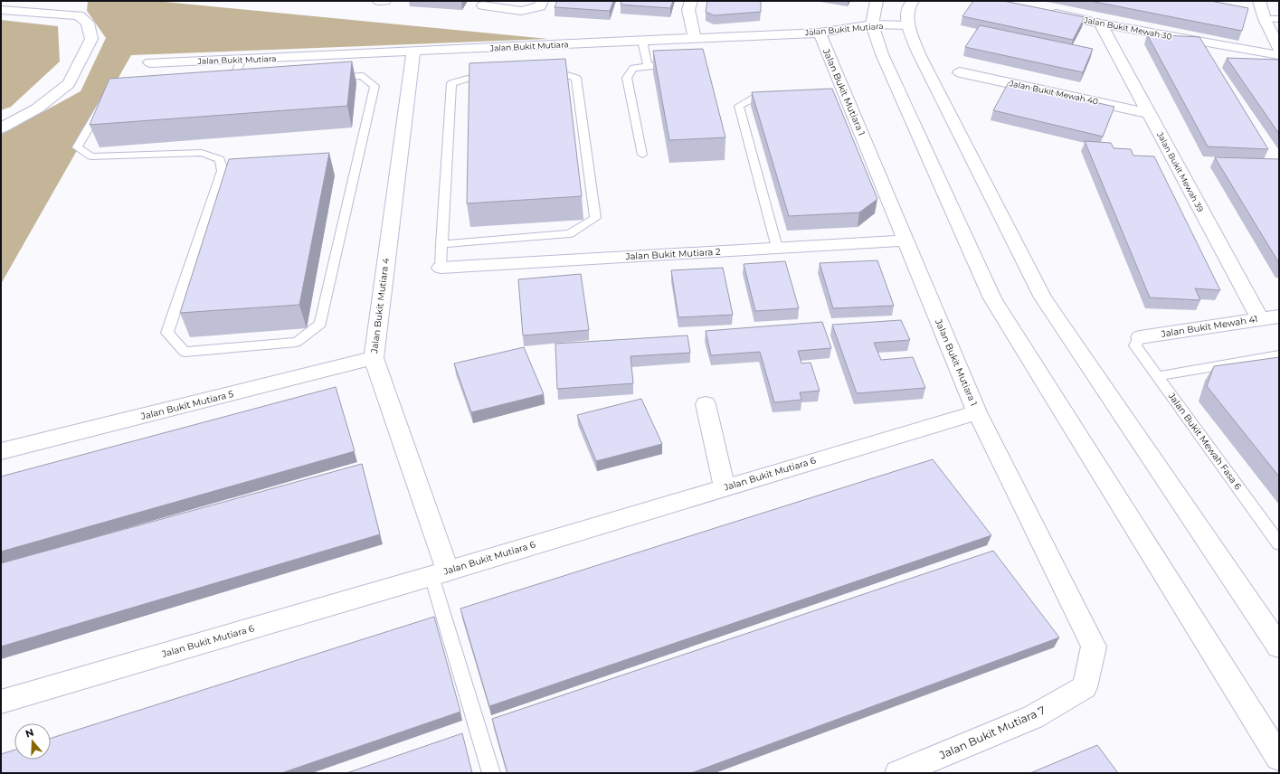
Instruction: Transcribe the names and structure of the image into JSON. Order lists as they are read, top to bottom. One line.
{"streets":{"street":["Jalan Bukit Mewah 30","Jalan Bukit Mutiara","Jalan Bukit Mutiara 1","Jalan Bukit Mewah 40","Jalan Bukit Mewah 39","Jalan Bukit Mutiara 2","Jalan Bukit Mutiara 4","Jalan Bukit Mewah 41","Jalan Bukit Mutiara 5","Jalan Bukit Mutiara 6","Jalan Bukit Mutiara 7"],"lane":["Jalan Bukit Mewah Fasa 6"]},"crossings":[["Jalan Bukit Mewah 30","Jalan Bukit Mewah 39"],["Jalan Bukit Mutiara","Jalan Bukit Mutiara 1"],["Jalan Bukit Mutiara","Jalan Bukit Mutiara 4"],["Jalan Bukit Mutiara 1","Jalan Bukit Mutiara 2"],["Jalan Bukit Mutiara 1","Jalan Bukit Mutiara 6"],["Jalan Bukit Mutiara 1","Jalan Bukit Mutiara 7"],["Jalan Bukit Mewah 40","Jalan Bukit Mewah 39"],["Jalan Bukit Mewah 39","Jalan Bukit Mewah 41"],["Jalan Bukit Mutiara 4","Jalan Bukit Mutiara 5"],["Jalan Bukit Mutiara 4","Jalan Bukit Mutiara 6"],["Jalan Bukit Mewah 41","Jalan Bukit Mewah Fasa 6"]],"north":"top"}
